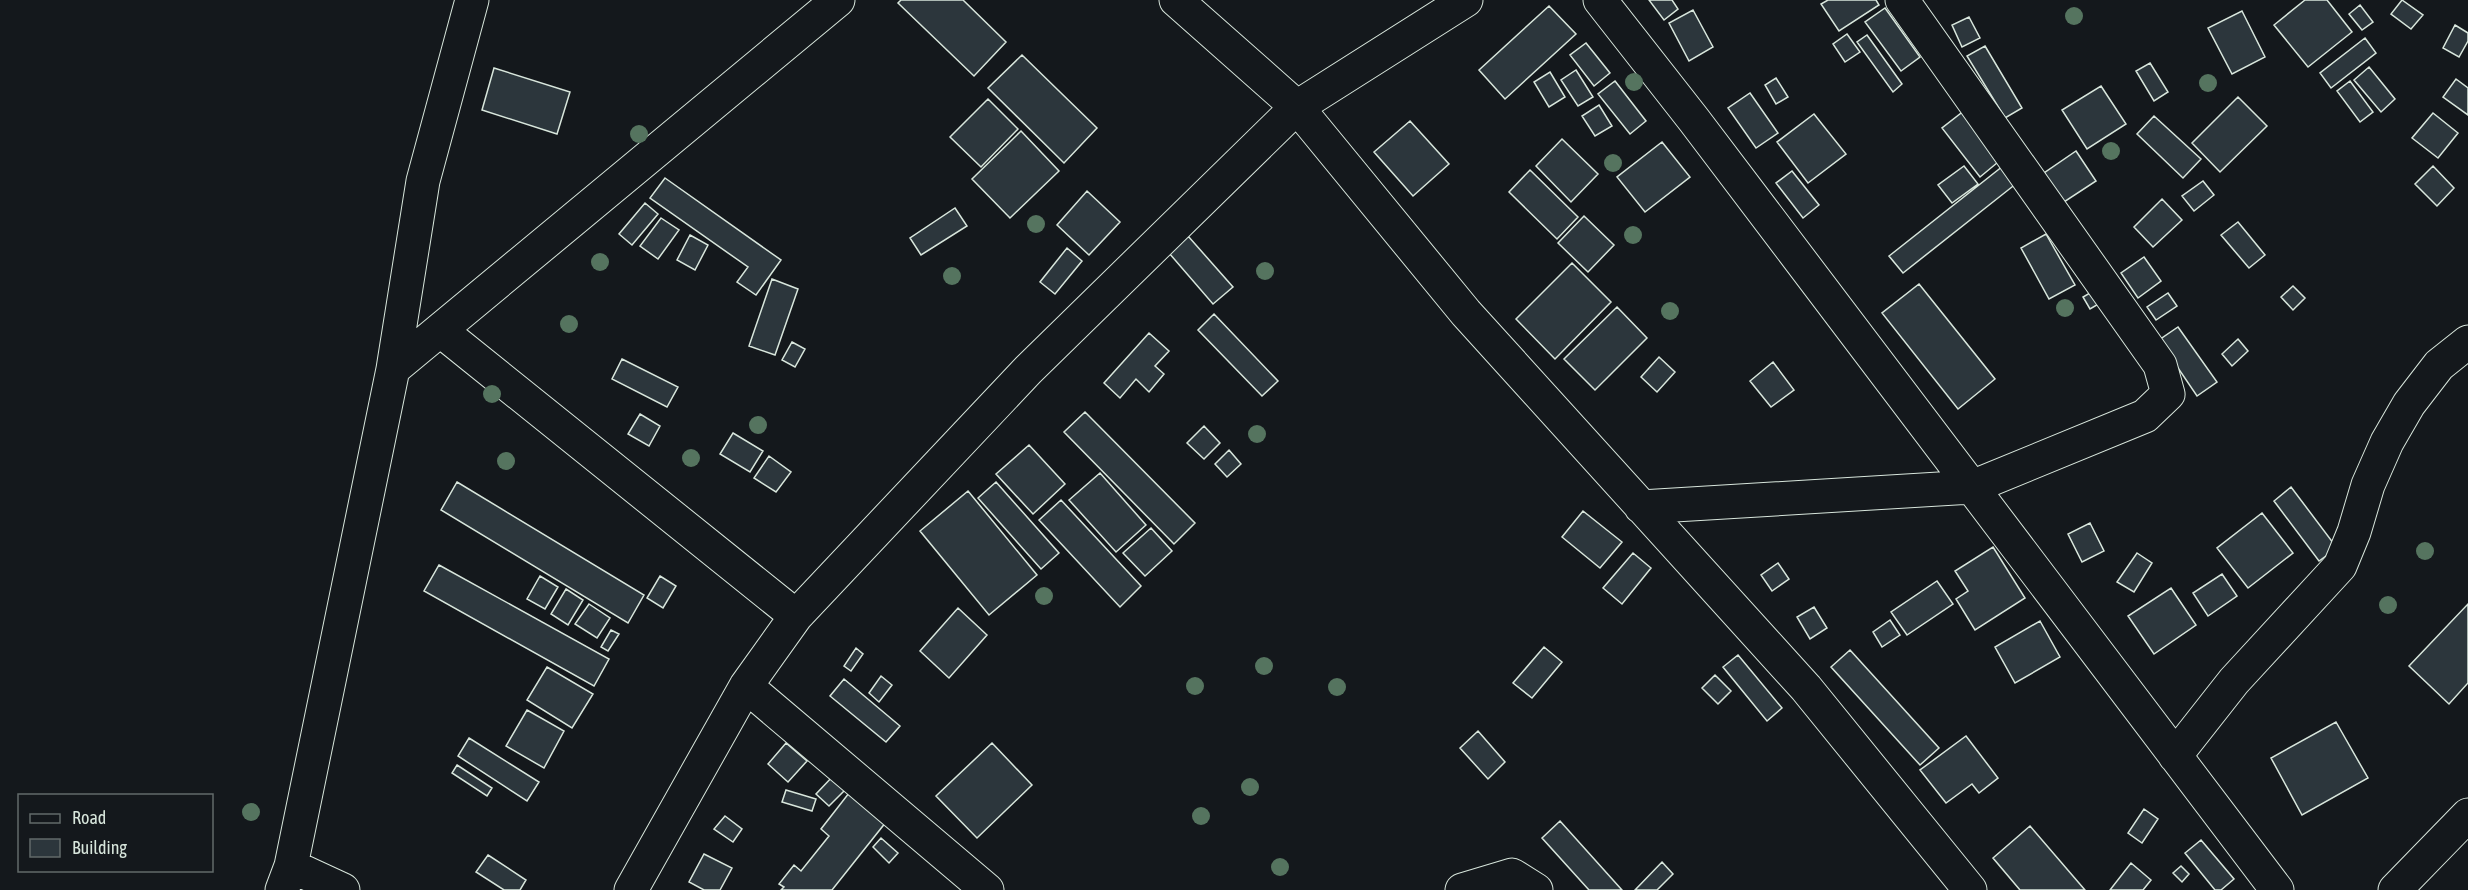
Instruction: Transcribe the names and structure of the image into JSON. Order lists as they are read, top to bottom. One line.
{"legend":["Road","Building"]}
